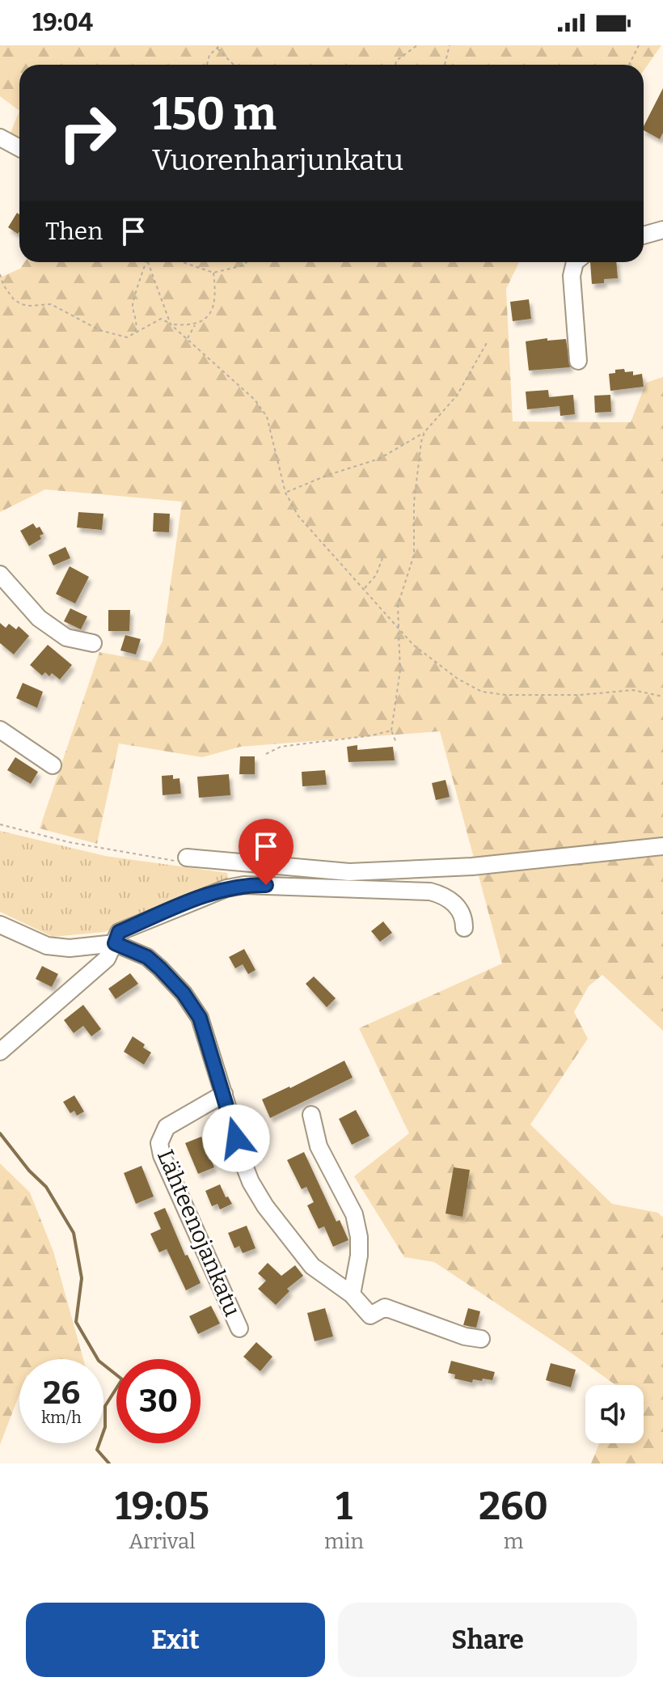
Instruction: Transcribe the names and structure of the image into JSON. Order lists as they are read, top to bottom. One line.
{"streets":{"street":["Lähteenojankatu"]},"page":{"status":"19:04","turn":["150 m","Vuorenharjunkatu"],"then":"Then","speed":"26 km/h","limit":"30","eta":["19:05","Arrival","1","min","260","m"],"buttons":["Exit","Share"]}}
